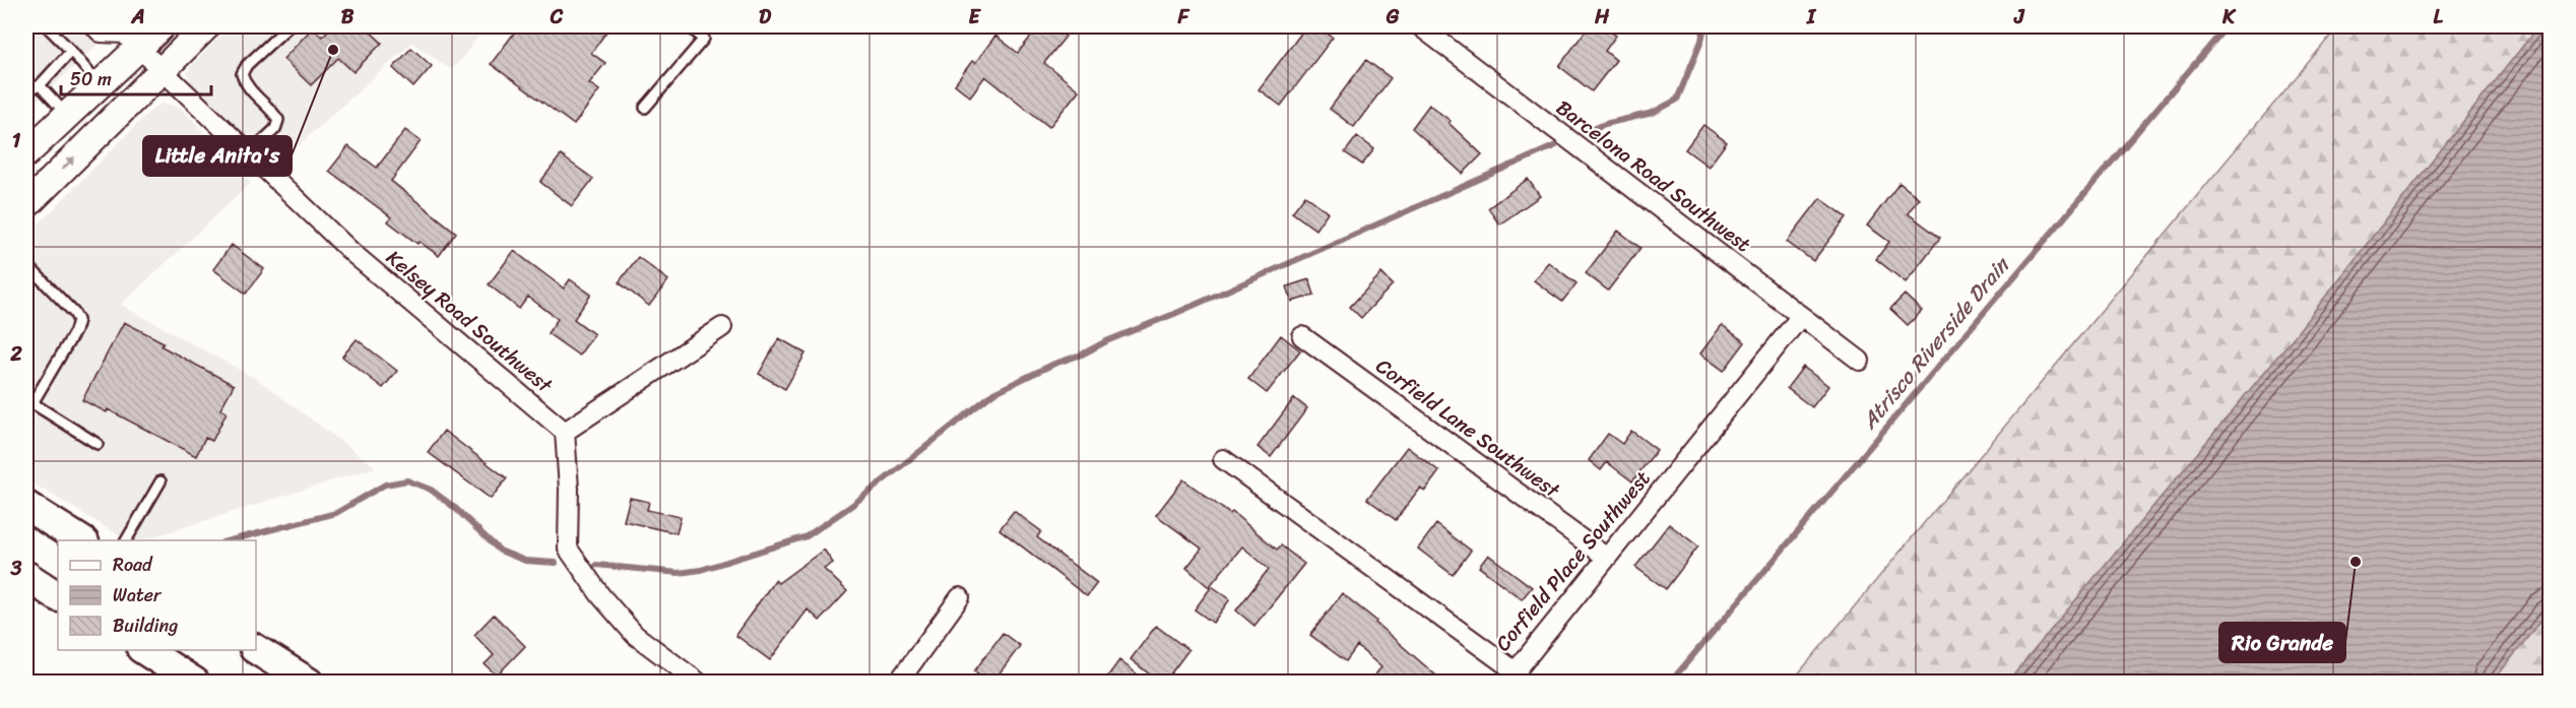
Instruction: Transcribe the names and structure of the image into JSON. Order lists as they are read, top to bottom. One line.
{"streets":{"street":["Barcelona Road Southwest","Kelsey Road Southwest","Corfield Lane Southwest","Corfield Place Southwest"]},"crossings":[["Barcelona Road Southwest","Corfield Place Southwest"],["Corfield Lane Southwest","Corfield Place Southwest"]],"water":["Atrisco Riverside Drain"],"places":["Little Anita's","Rio Grande"],"legend":["Road","Water","Building"],"scale_bar":"50 m","grid":{"columns":["A","B","C","D","E","F","G","H","I","J","K","L"],"rows":["1","2","3"]}}
